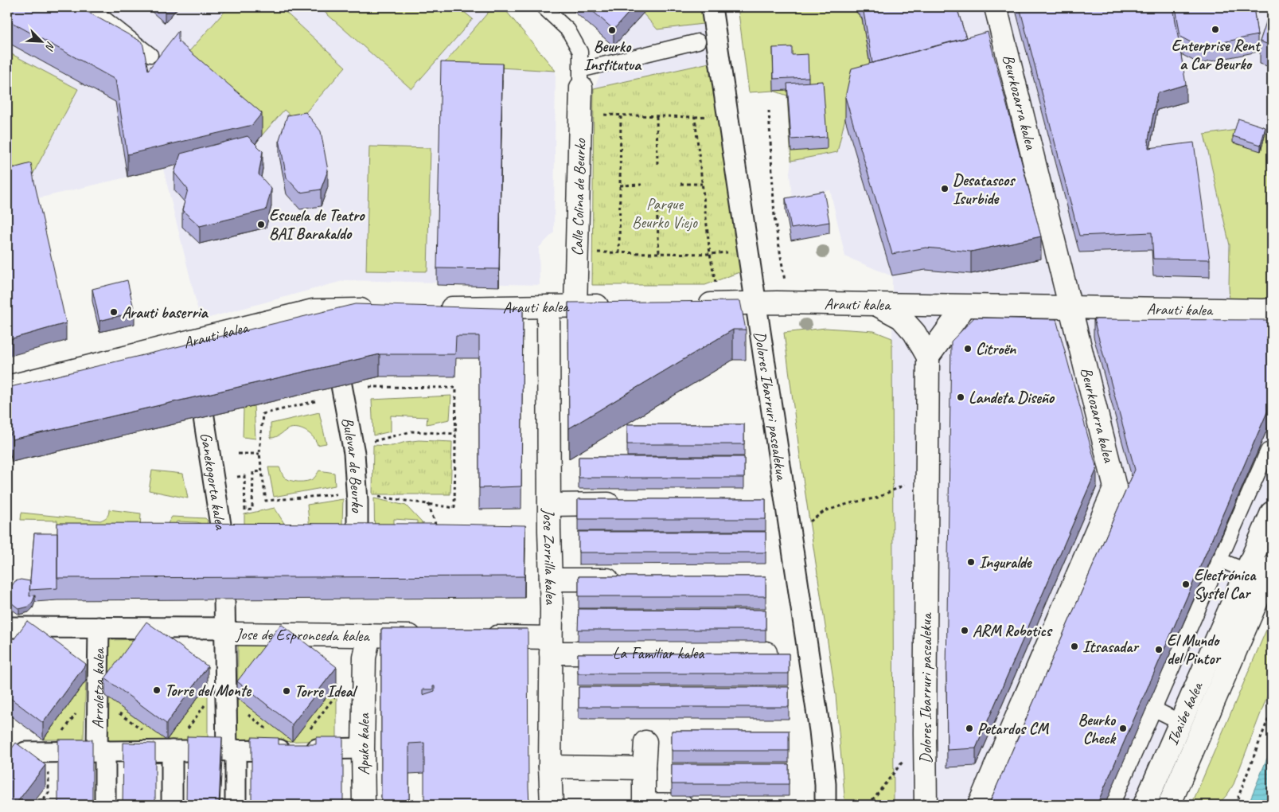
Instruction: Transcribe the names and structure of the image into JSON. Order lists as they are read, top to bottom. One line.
{"streets":{"street":["Beurkozarra kalea","Calle Colina de Beurko","Arauti kalea","Dolores Ibarruri pasealekua","Bulevar de Beurko","Ganekogorta kalea","Jose Zorrilla kalea","Jose de Espronceda kalea","La Familiar kalea","Arroletza kalea","Ibaibe kalea","Apuko kalea"]},"crossings":[["Beurkozarra kalea","Arauti kalea"],["Calle Colina de Beurko","Arauti kalea"],["Arauti kalea","Dolores Ibarruri pasealekua"],["Arauti kalea","Jose Zorrilla kalea"],["Jose Zorrilla kalea","La Familiar kalea"],["Jose de Espronceda kalea","Arroletza kalea"],["Jose de Espronceda kalea","Apuko kalea"]],"parks":["Parque Beurko Viejo"],"places":["Enterprise Rent a Car Beurko","Beurko Institutua","Desatascos Isurbide","Escuela de Teatro BAI Barakaldo","Arauti baserria","Citroën","Landeta Diseño","Inguralde","Electrónica Systel Car","ARM Robotics","Itsasadar","El Mundo del Pintor","Torre del Monte","Torre Ideal","Petardos CM","Beurko Check"],"north":"bottom right"}
